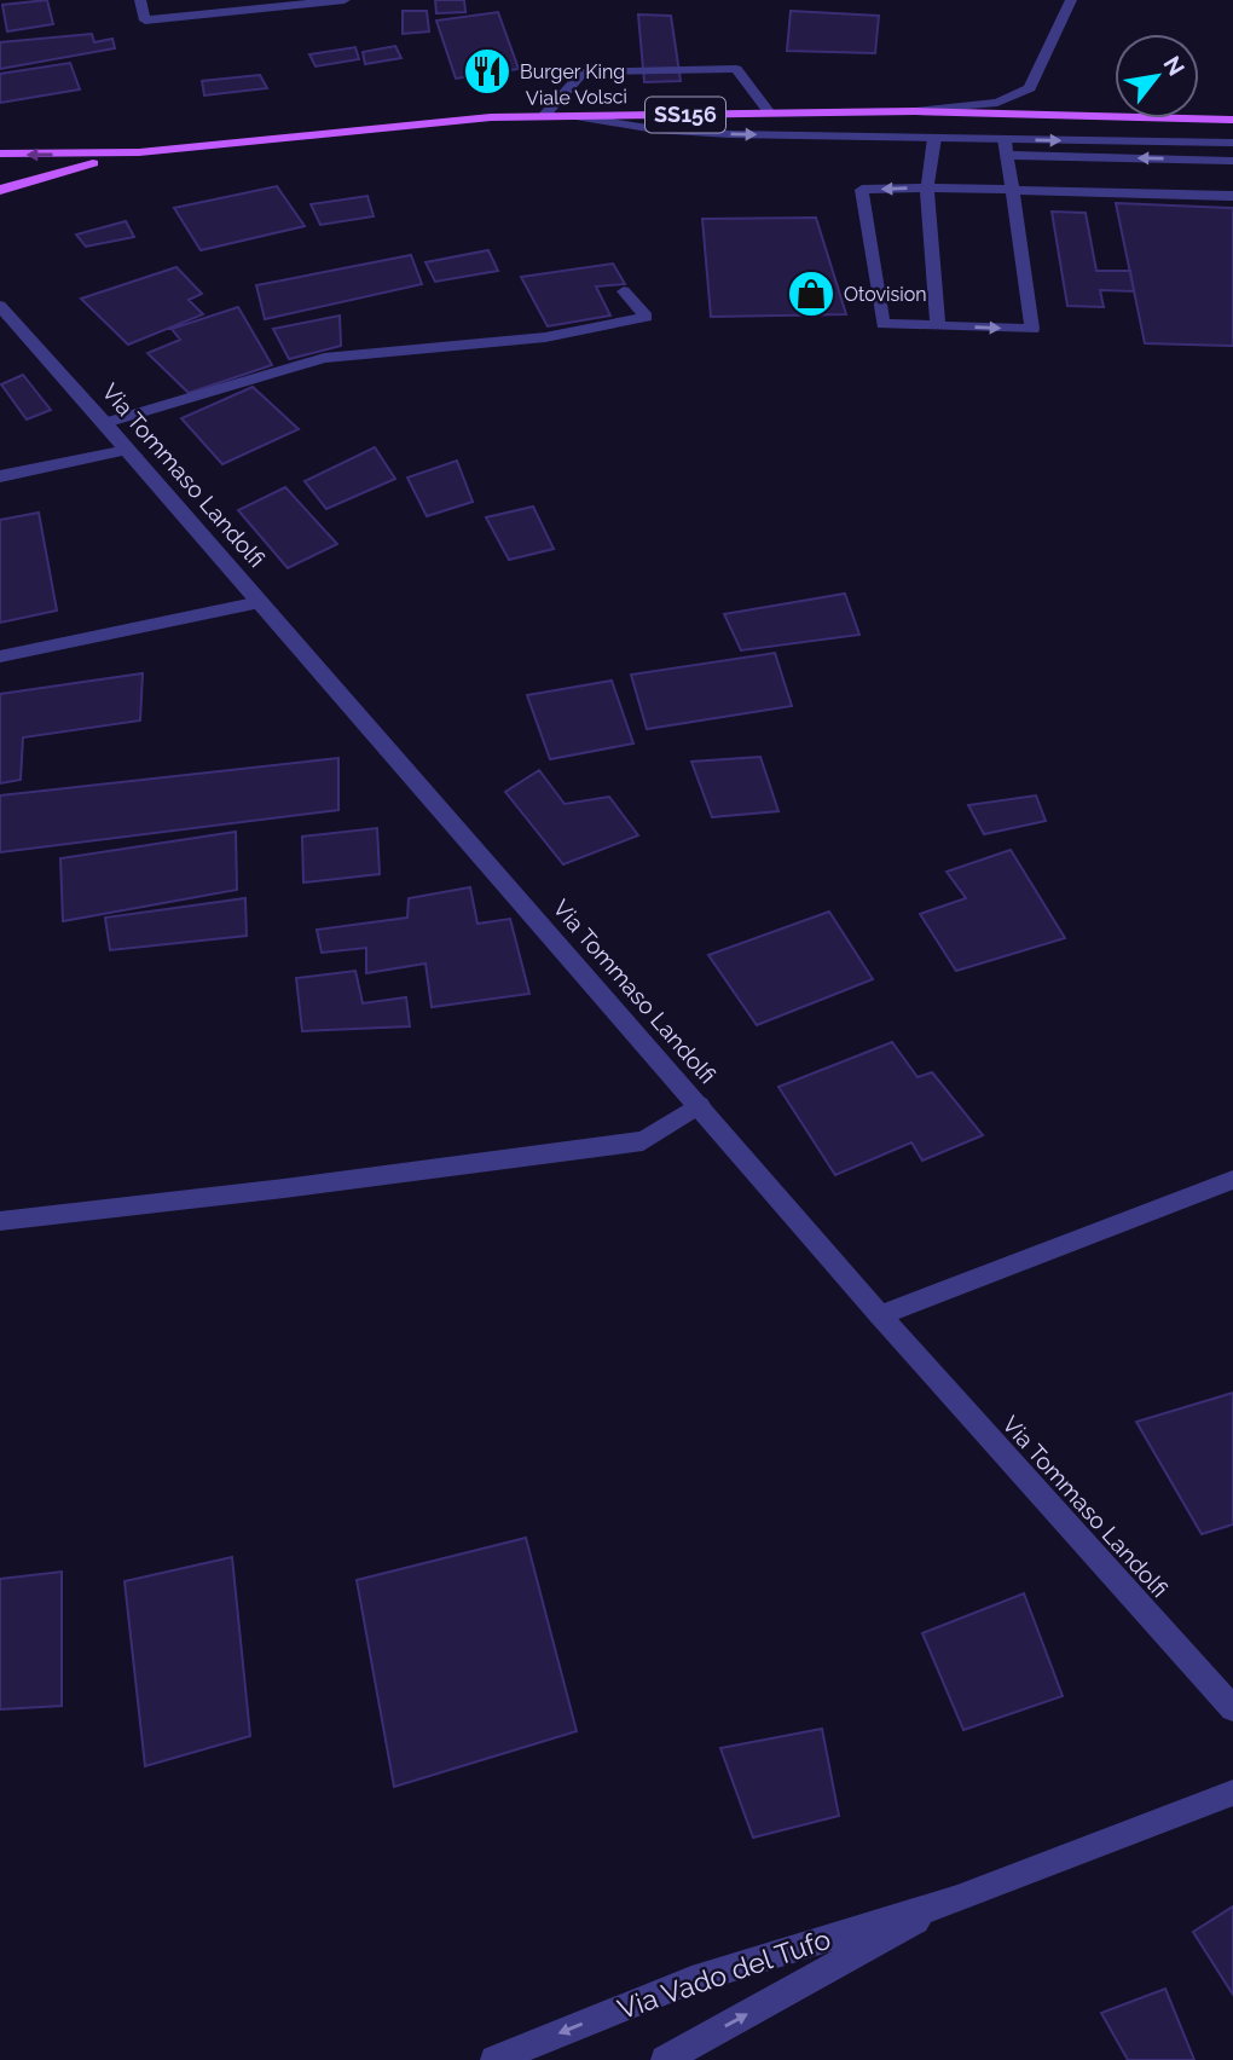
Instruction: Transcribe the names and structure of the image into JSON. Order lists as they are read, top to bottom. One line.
{"streets":{"main road":["Viale Volsci","SS156"],"street":["Via Tommaso Landolfi","Via Vado del Tufo"]},"places":{"restaurant":["Burger King"],"shop":["Otovision"]},"north":"top right"}
